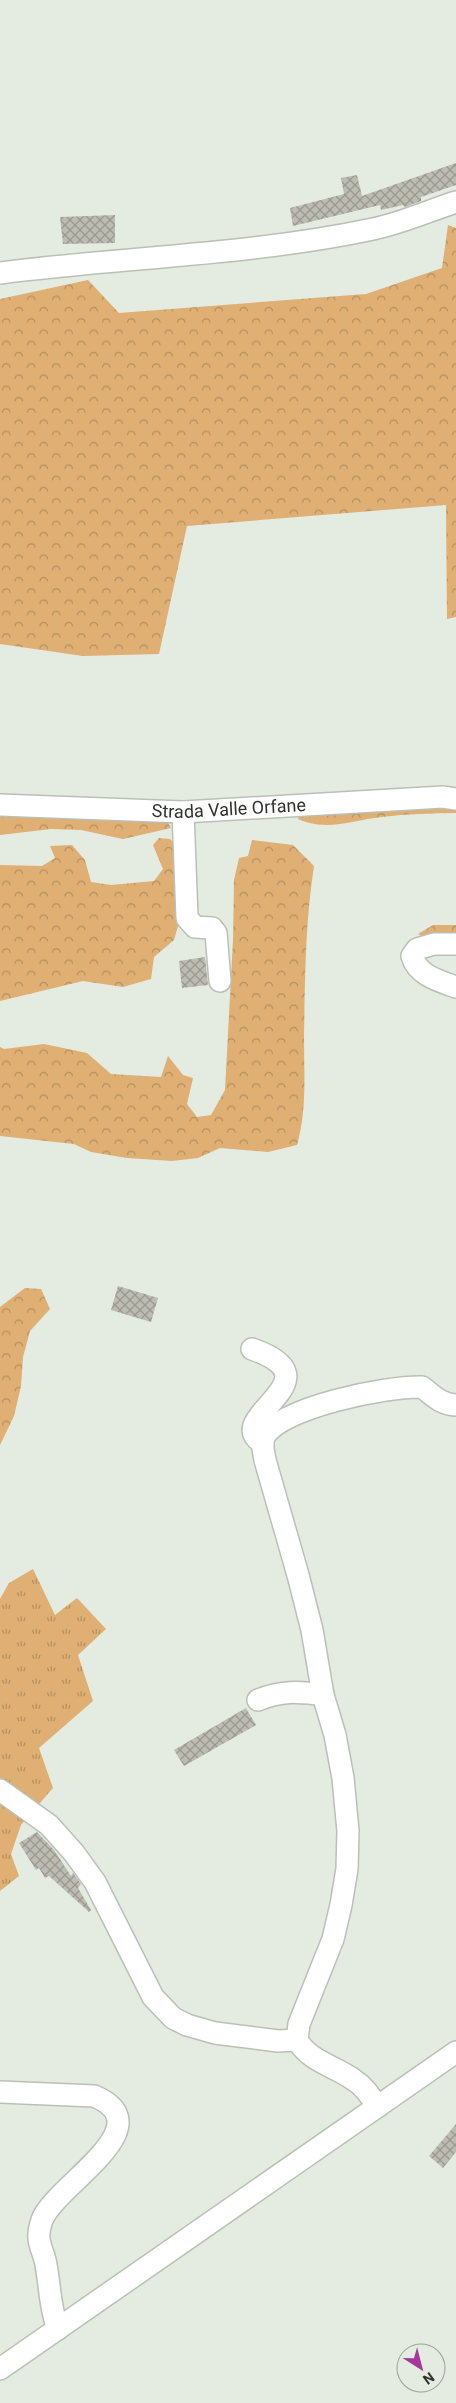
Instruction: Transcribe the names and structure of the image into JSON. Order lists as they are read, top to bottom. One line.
{"streets":{"street":["Strada Valle Orfane"]},"north":"bottom right"}
